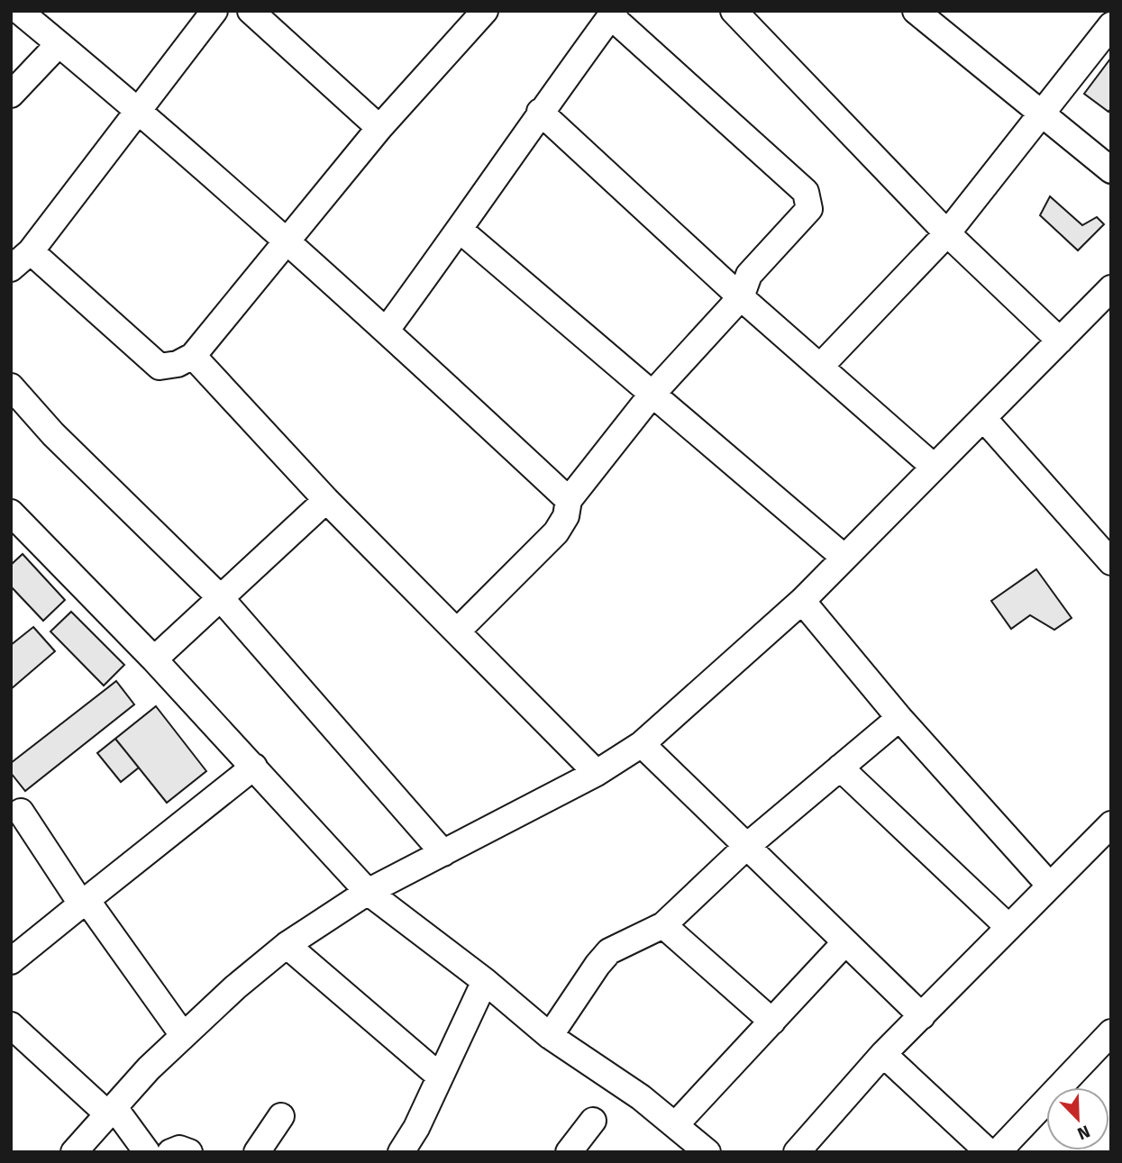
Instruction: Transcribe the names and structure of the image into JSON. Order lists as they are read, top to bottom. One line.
{"north":"bottom right"}
